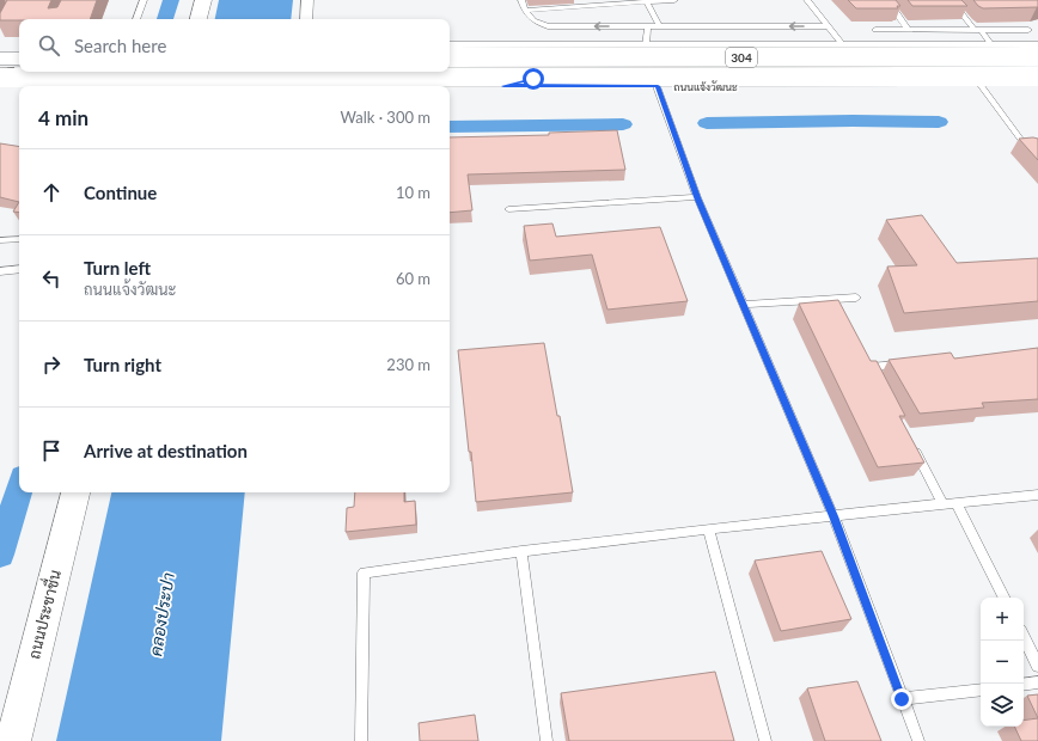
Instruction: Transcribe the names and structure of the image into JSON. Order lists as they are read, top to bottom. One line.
{"streets":{"main road":["304","ถนนแจ้งวัฒนะ","ถนนประชาชื่น"]},"water":["คลองประปา"],"page":{"search":"Search here","heading":["4 min","Walk · 300 m"],"list":[["Continue","10 m"],["Turn left","ถนนแจ้งวัฒนะ","60 m"],["Turn right","230 m"],"Arrive at destination"],"map_buttons":["+","−"]}}
